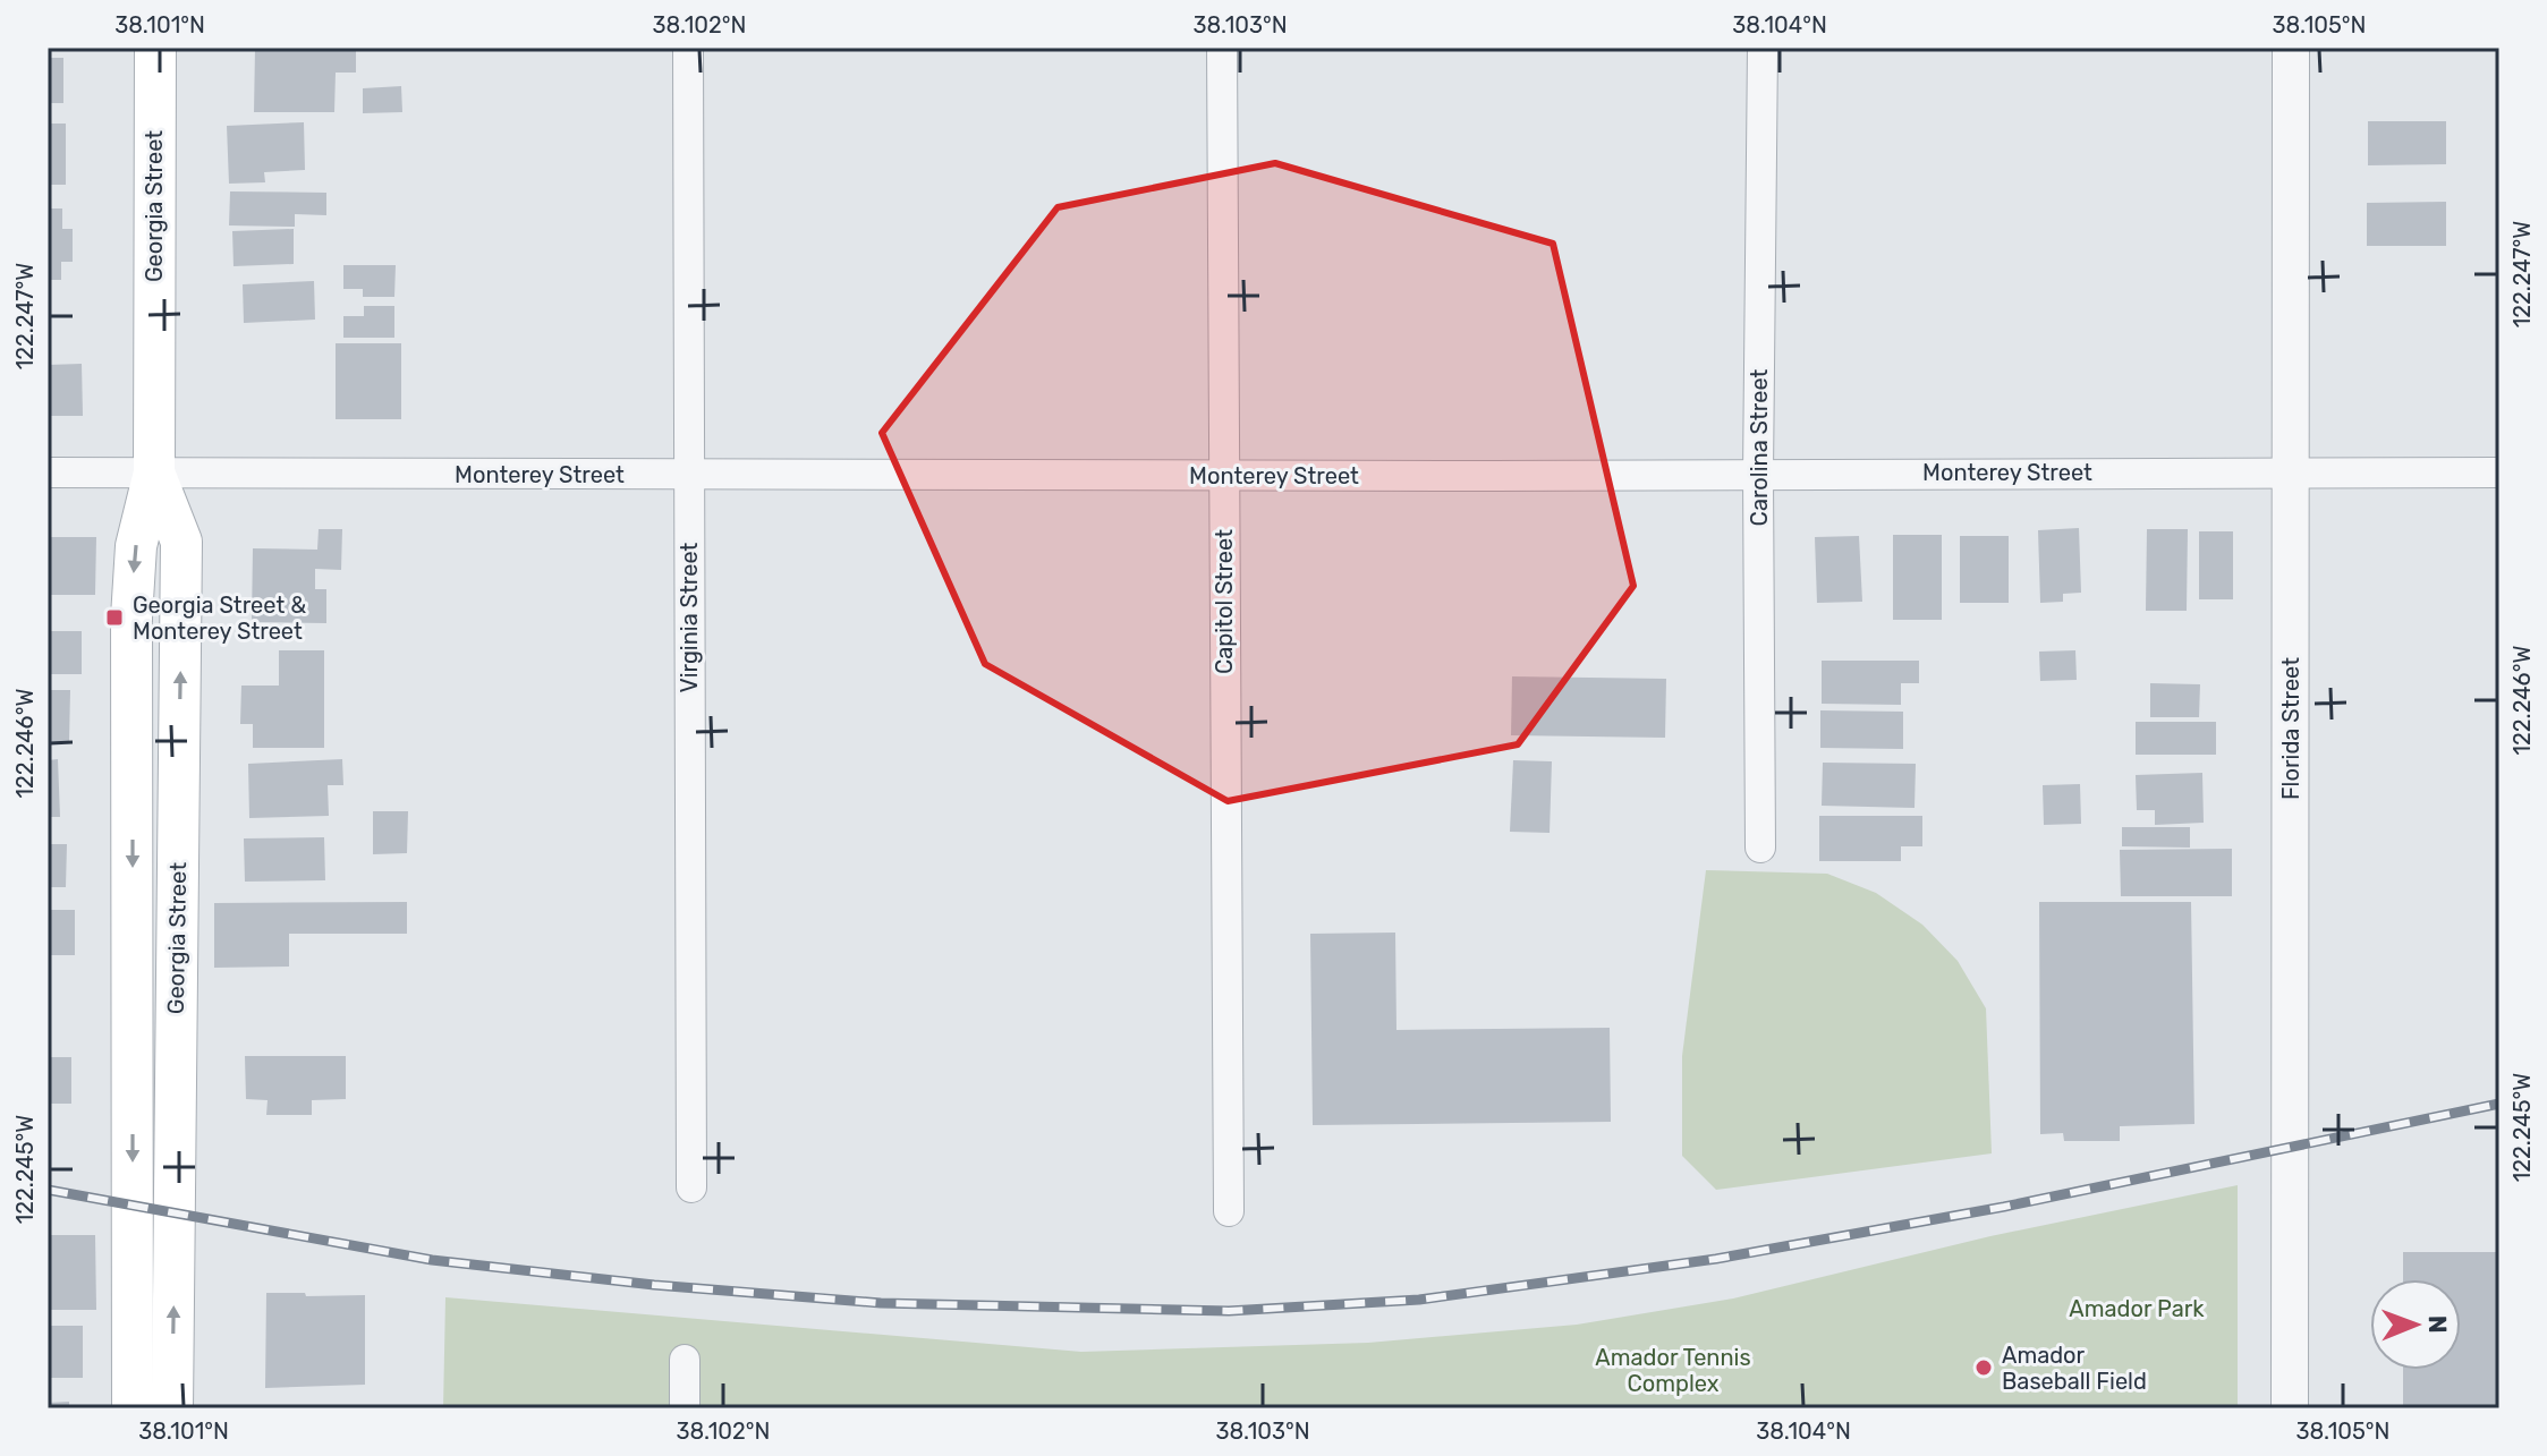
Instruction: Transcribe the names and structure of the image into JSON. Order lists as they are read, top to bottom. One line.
{"streets":{"main road":["Georgia Street"],"street":["Carolina Street","Monterey Street","Capitol Street","Virginia Street","Florida Street"]},"crossings":[["Georgia Street","Monterey Street"],["Carolina Street","Monterey Street"],["Monterey Street","Capitol Street"],["Monterey Street","Virginia Street"],["Monterey Street","Florida Street"]],"parks":["Amador Park","Amador Tennis Complex"],"places":{"transit":["Georgia Street & Monterey Street"],"other":["Amador Baseball Field"]},"north":"right","coordinates":["38.101°N","38.102°N","38.103°N","38.104°N","38.105°N","122.247°W","122.246°W","122.245°W"]}
